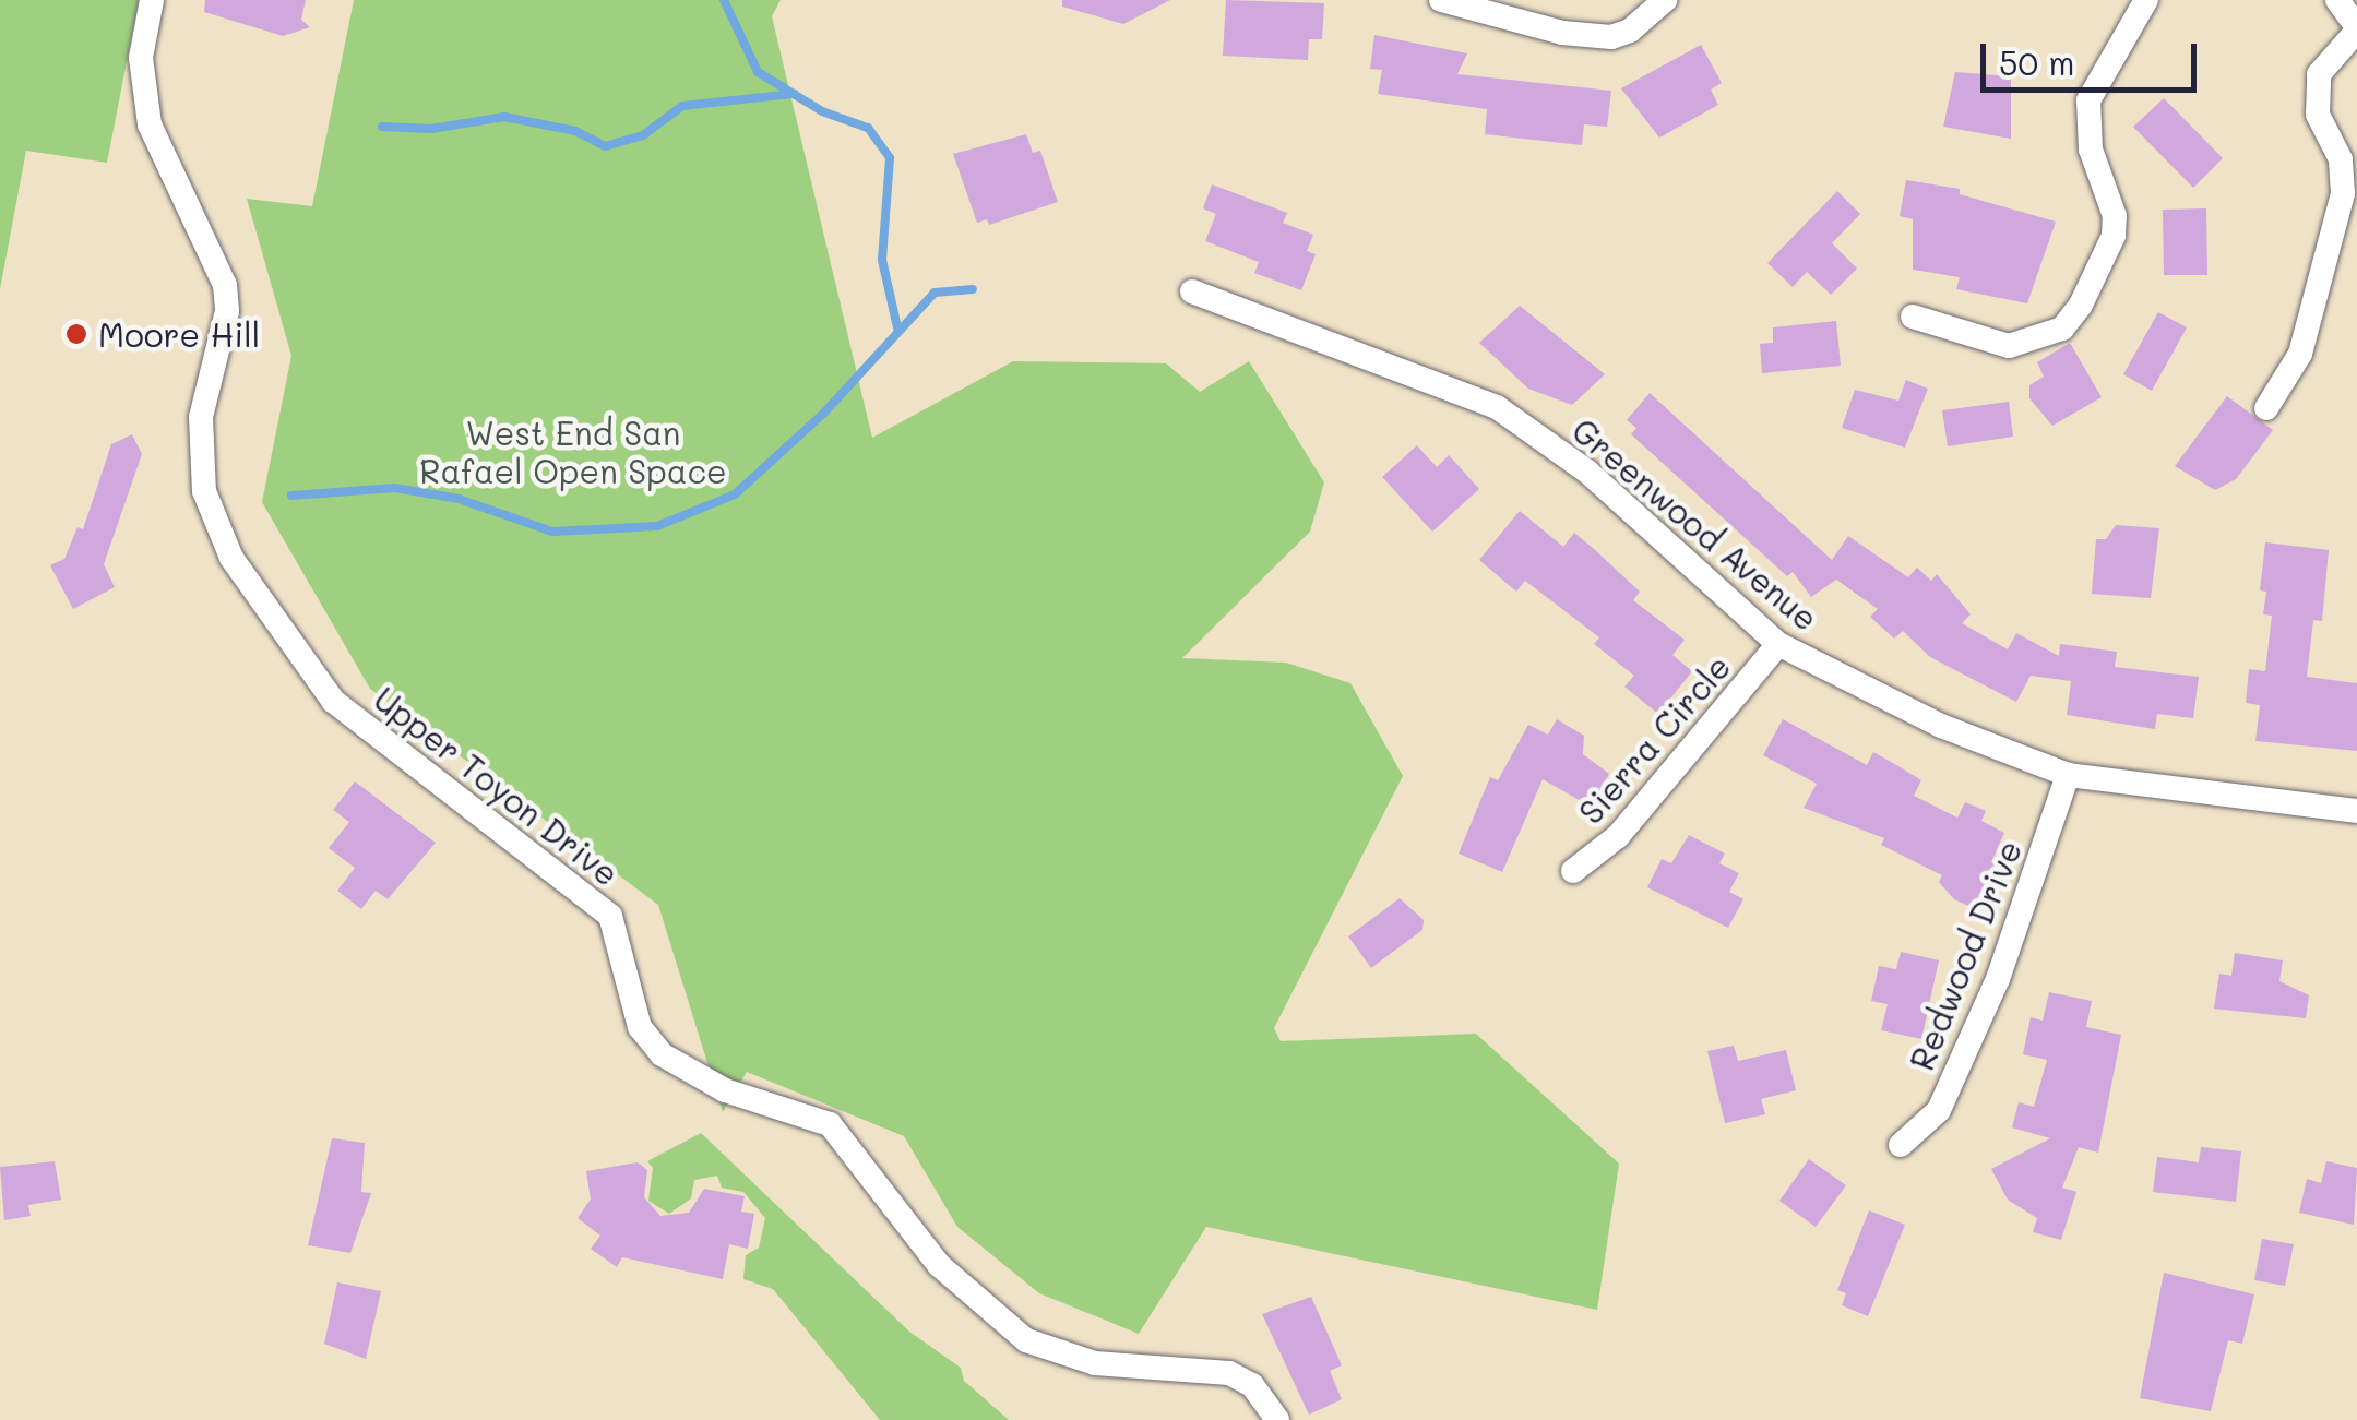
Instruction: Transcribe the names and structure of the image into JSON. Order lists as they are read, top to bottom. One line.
{"streets":{"street":["Greenwood Avenue","Sierra Circle","Upper Toyon Drive","Redwood Drive"]},"crossings":[["Greenwood Avenue","Sierra Circle"],["Greenwood Avenue","Redwood Drive"]],"parks":["West End San Rafael Open Space"],"places":["Moore Hill"],"scale_bar":"50 m"}
